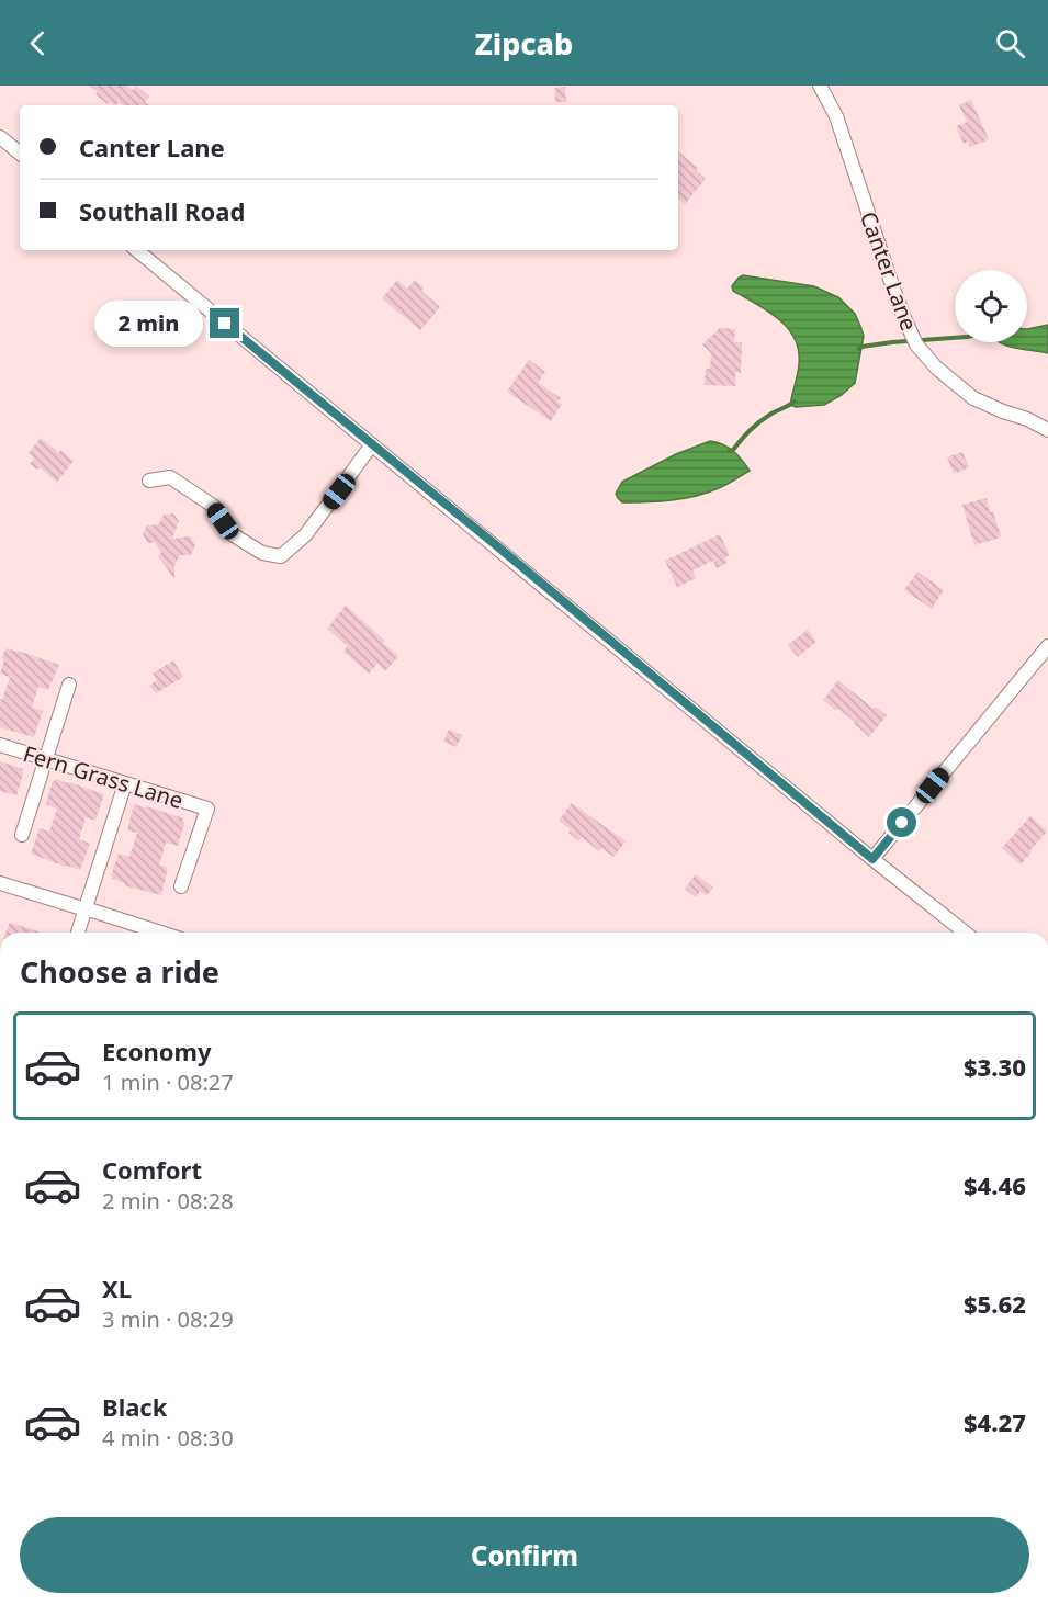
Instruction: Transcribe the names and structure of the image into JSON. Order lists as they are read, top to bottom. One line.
{"streets":{"street":["Canter Lane","Fern Grass Lane"]},"page":{"header":"Zipcab","banner":["Canter Lane","Southall Road"],"bubble":"2 min","heading":"Choose a ride","list":[{"name":"Economy","note":"1 min · 08:27","value":"$3.30"},{"name":"Comfort","note":"2 min · 08:28","value":"$4.46"},{"name":"XL","note":"3 min · 08:29","value":"$5.62"},{"name":"Black","note":"4 min · 08:30","value":"$4.27"}],"buttons":"Confirm"}}
